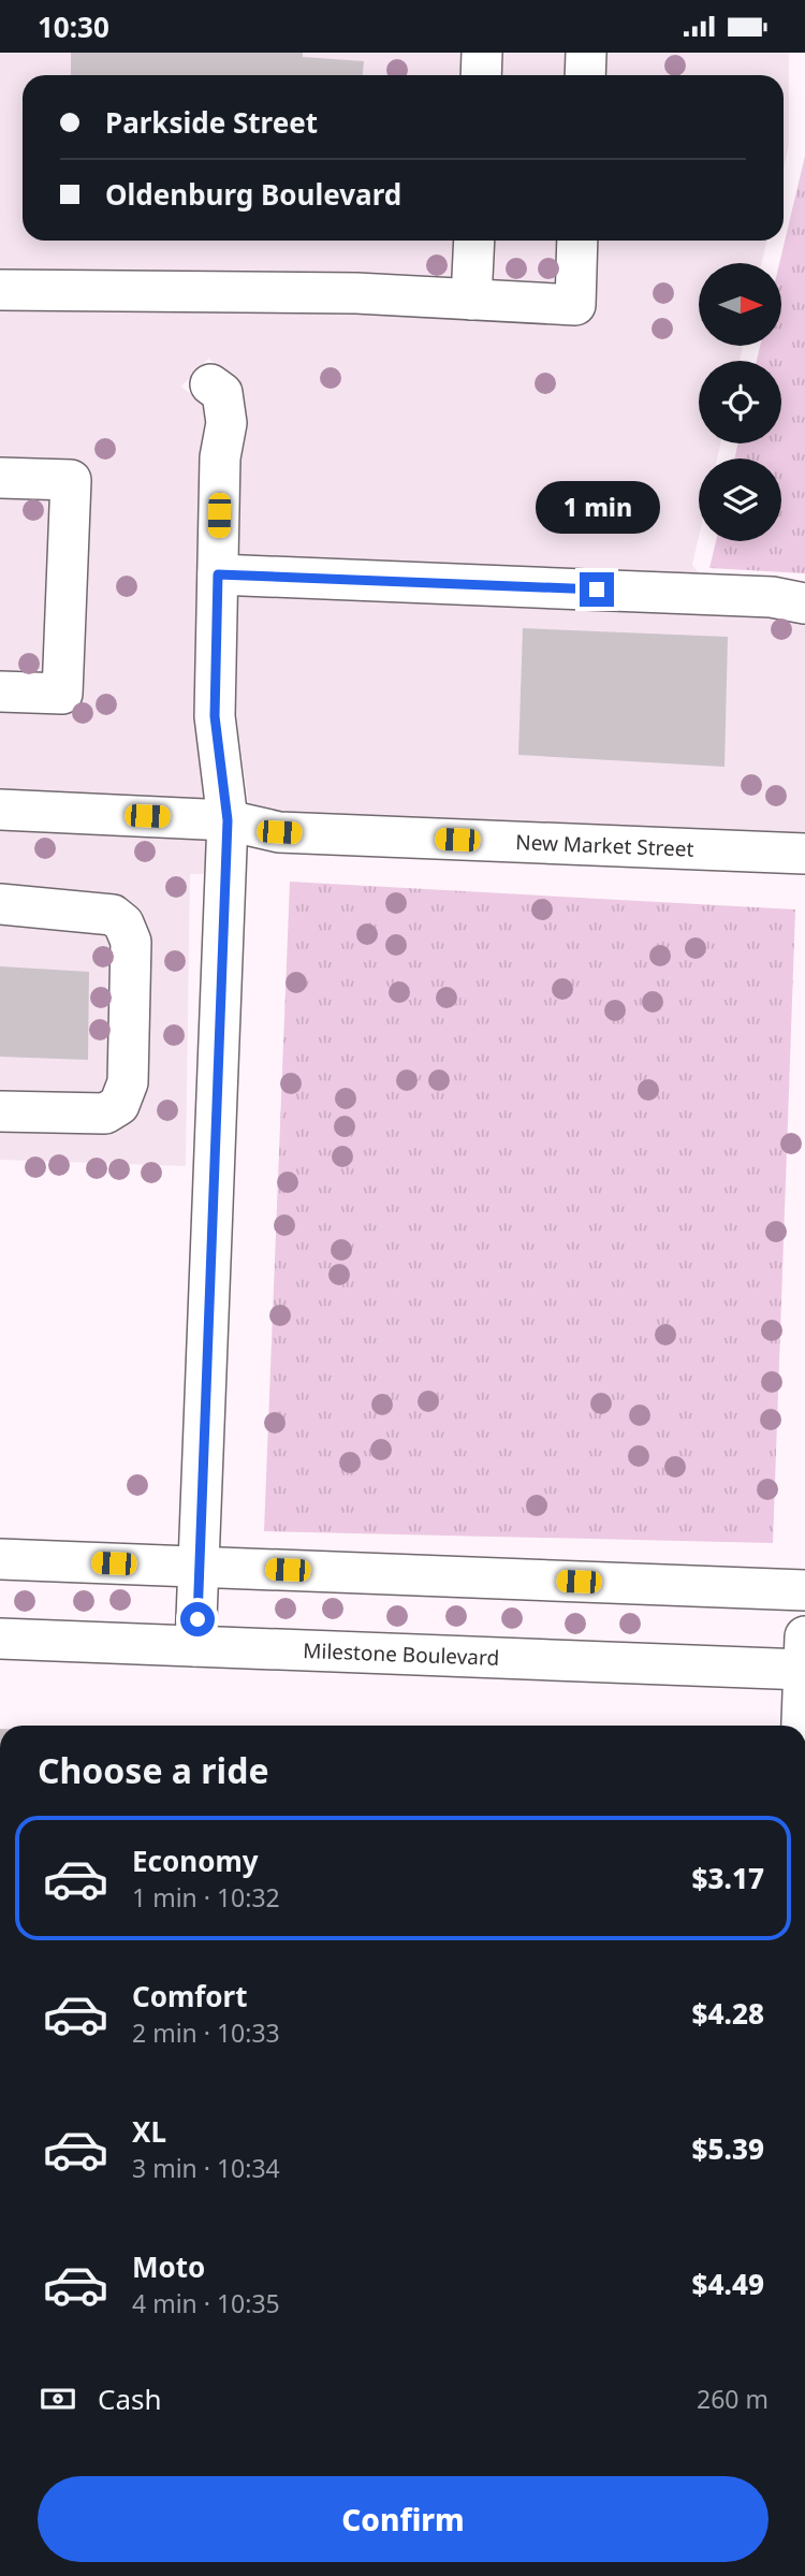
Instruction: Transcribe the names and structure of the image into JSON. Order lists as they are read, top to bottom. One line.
{"streets":{"street":["New Market Street","Milestone Boulevard"]},"north":"right","page":{"status":"10:30","banner":["Parkside Street","Oldenburg Boulevard"],"bubble":"1 min","heading":"Choose a ride","list":[{"name":"Economy","note":"1 min · 10:32","value":"$3.17"},{"name":"Comfort","note":"2 min · 10:33","value":"$4.28"},{"name":"XL","note":"3 min · 10:34","value":"$5.39"},{"name":"Moto","note":"4 min · 10:35","value":"$4.49"}],"pay":["Cash","260 m"],"buttons":"Confirm"}}
